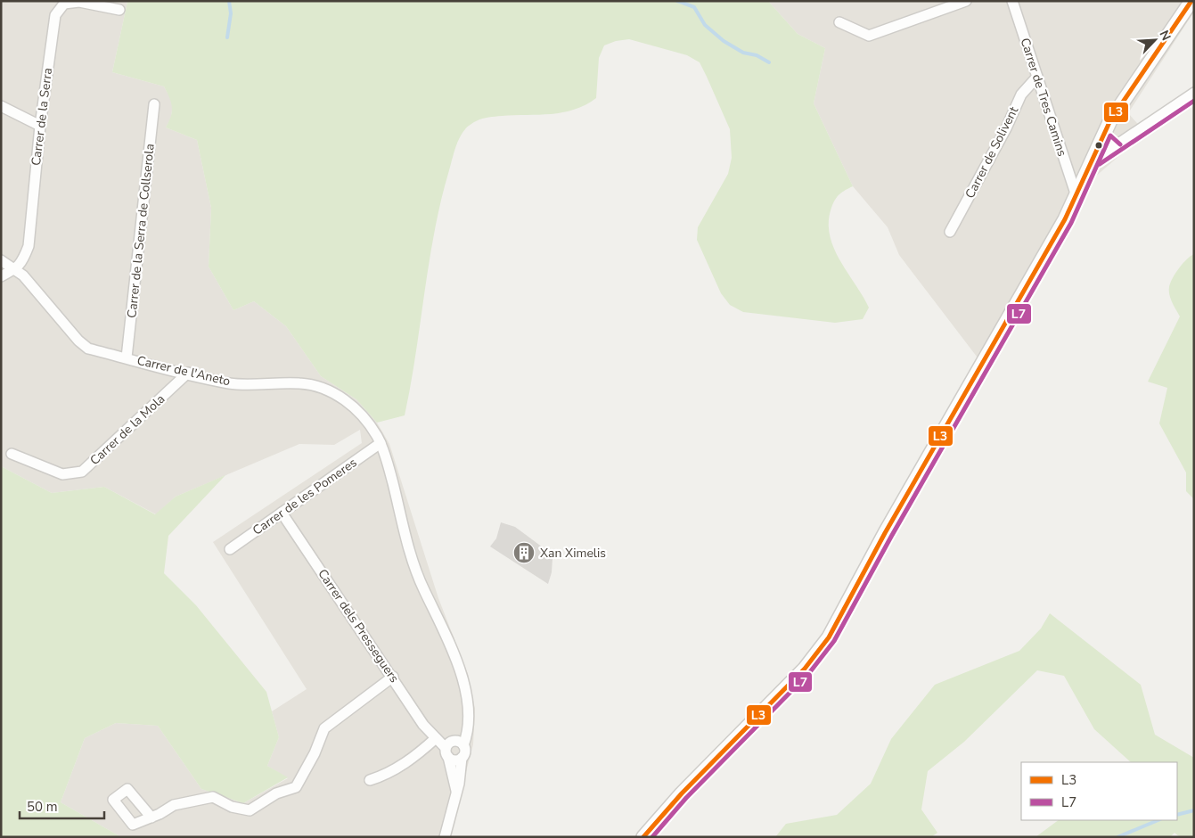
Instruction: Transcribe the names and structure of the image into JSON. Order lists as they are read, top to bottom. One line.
{"streets":{"street":["Carrer de Tres Camins","Carrer de la Serra","Carrer de Solivent","Carrer de la Serra de Collserola","Carrer de l'Aneto","Carrer de la Mola","Carrer de les Pomeres","Carrer dels Presseguers"]},"crossings":[["Carrer de Tres Camins","Carrer de Solivent"],["Carrer de la Serra","Carrer de l'Aneto"],["Carrer de la Serra de Collserola","Carrer de l'Aneto"],["Carrer de l'Aneto","Carrer de la Mola"],["Carrer de l'Aneto","Carrer de les Pomeres"],["Carrer de les Pomeres","Carrer dels Presseguers"]],"places":{"building":["Xan Ximelis"]},"lines":["transit line L3","transit line L7"],"legend":["L3","L7"],"scale_bar":"50 m","north":"top right"}
